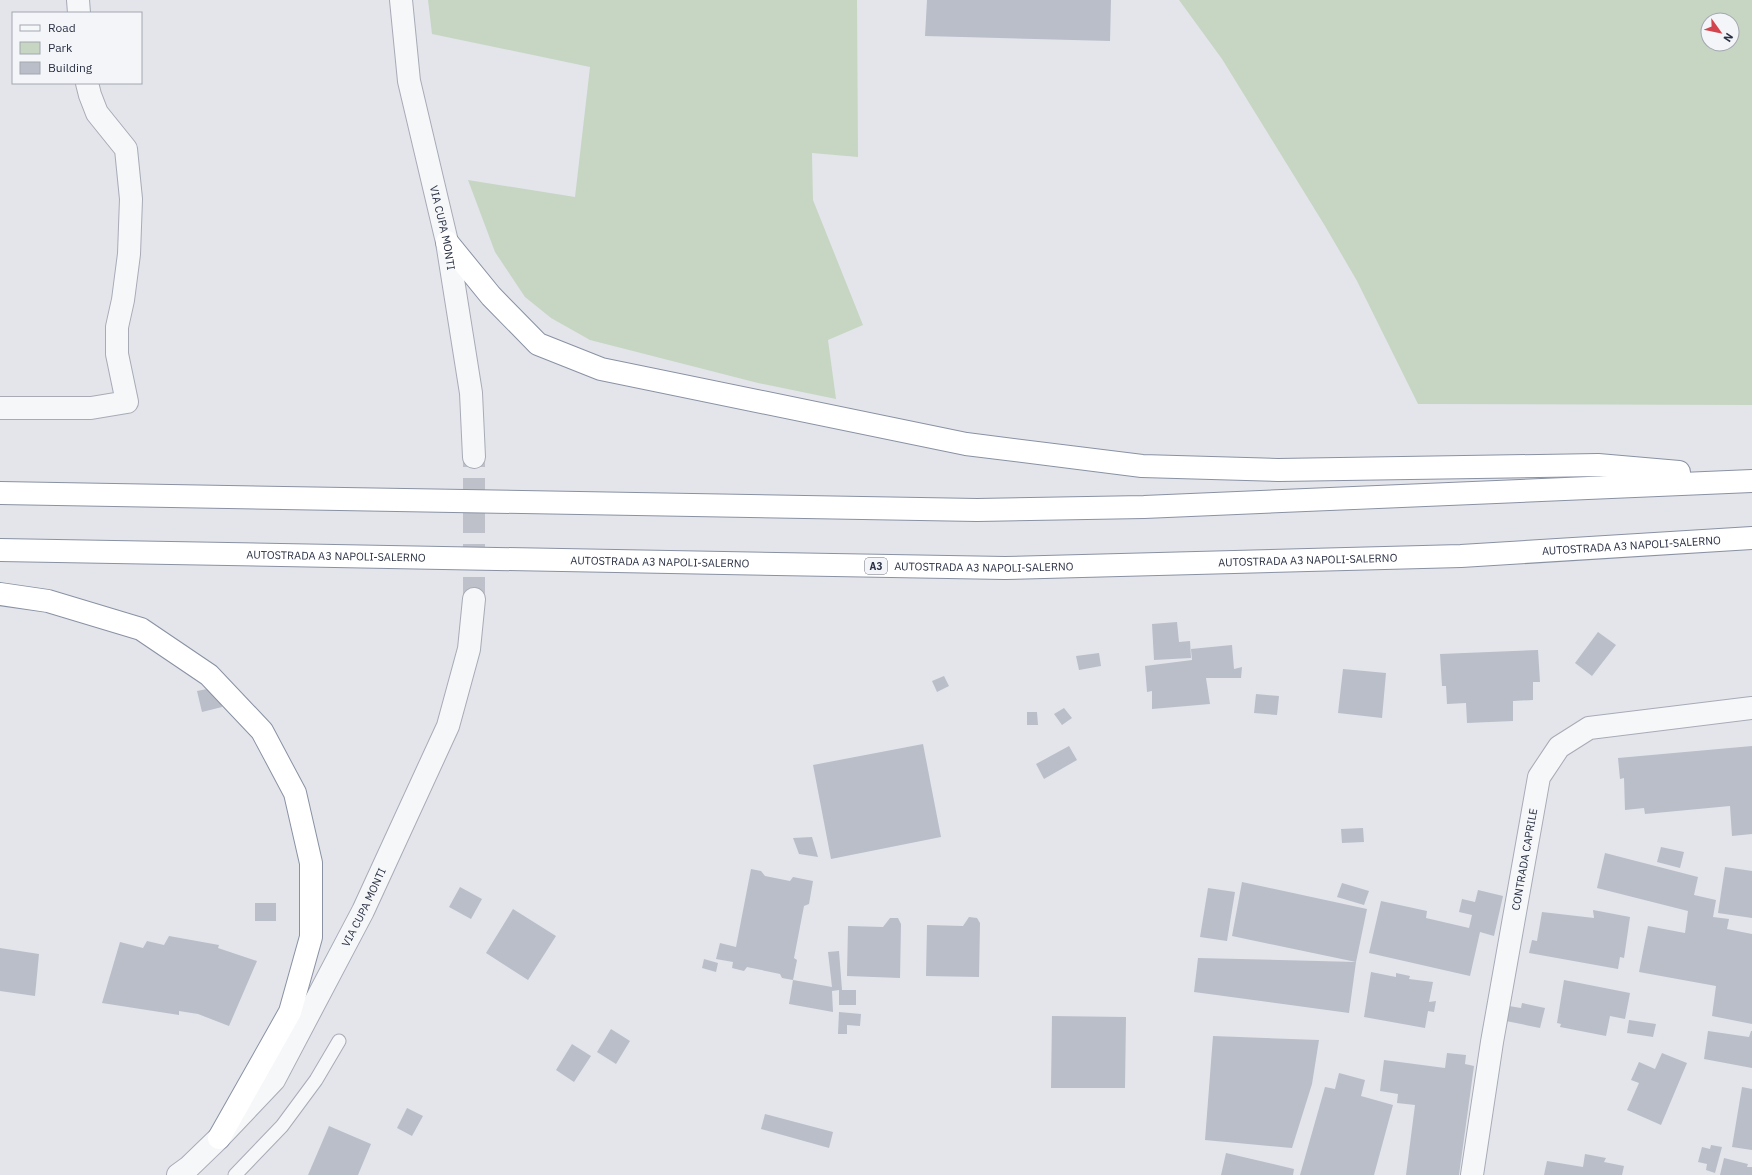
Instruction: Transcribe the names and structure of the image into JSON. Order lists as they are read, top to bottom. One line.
{"streets":{"highway":["AUTOSTRADA A3 NAPOLI-SALERNO","A3"],"street":["VIA CUPA MONTI","CONTRADA CAPRILE"]},"legend":["Road","Park","Building"],"north":"bottom right"}
